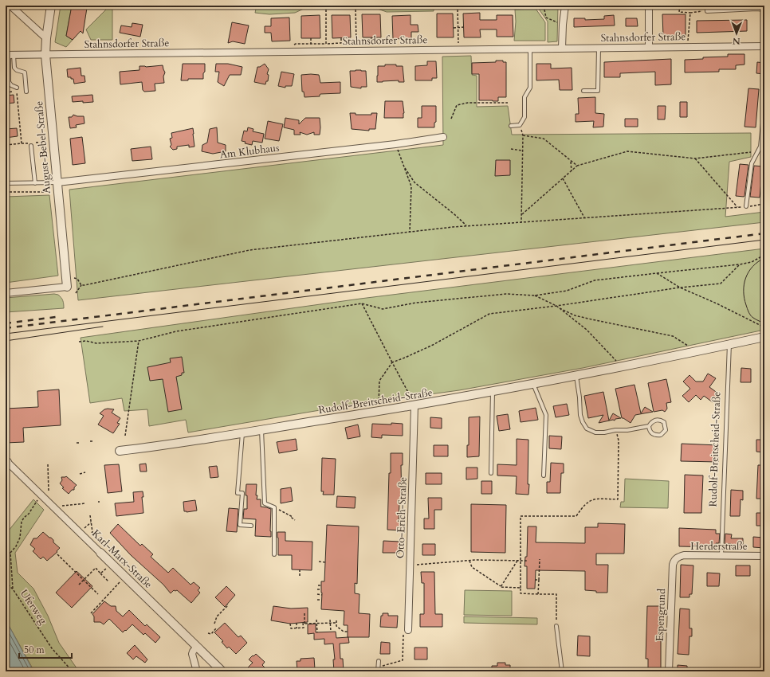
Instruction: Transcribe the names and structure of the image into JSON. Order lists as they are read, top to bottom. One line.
{"streets":{"street":["Stahnsdorfer Straße","August-Bebel-Straße","Am Klubhaus","Rudolf-Breitscheid-Straße","Otto-Erich-Straße","Herderstraße","Karl-Marx-Straße","Espengrund"],"path":["Uferweg"]},"crossings":[["Stahnsdorfer Straße","August-Bebel-Straße"],["August-Bebel-Straße","Am Klubhaus"],["Rudolf-Breitscheid-Straße","Otto-Erich-Straße"],["Rudolf-Breitscheid-Straße","Herderstraße"],["Herderstraße","Espengrund"]],"scale_bar":"50 m","north":"bottom"}
